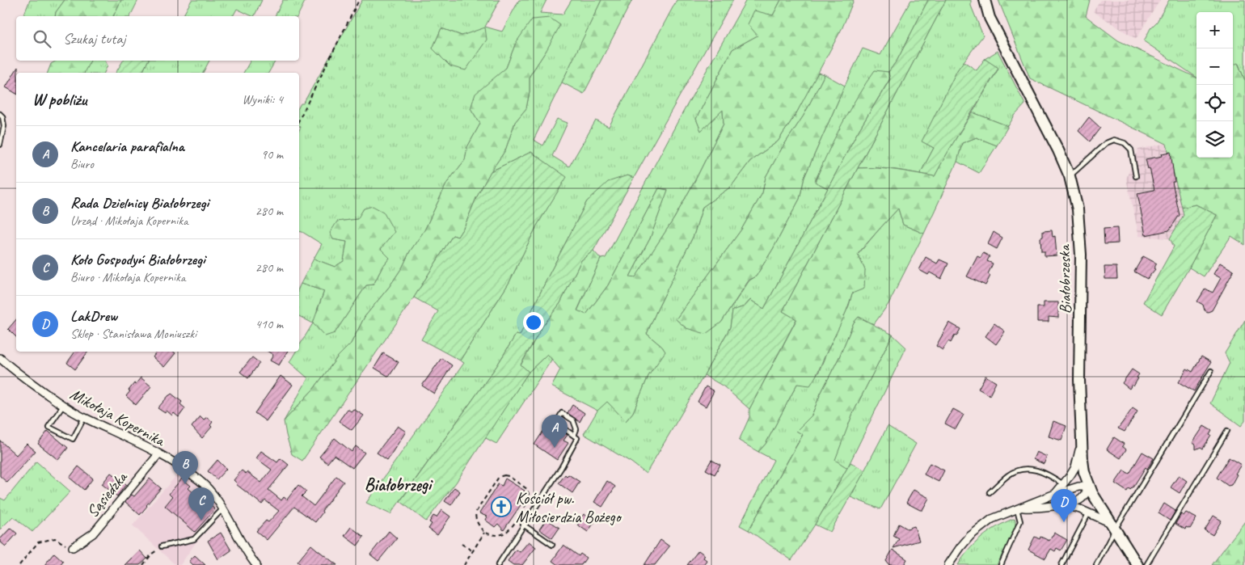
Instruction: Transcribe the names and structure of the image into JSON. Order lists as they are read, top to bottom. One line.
{"streets":{"street":["Białobrzeska","Mikołaja Kopernika","Sąsiedzka"]},"crossings":[["Mikołaja Kopernika","Sąsiedzka"]],"districts":["Białobrzegi"],"places":{"church":["Kościół pw. Miłosierdzia Bożego"]},"page":{"map_buttons":["+","−"],"search":"Szukaj tutaj","heading":["W pobliżu","Wyniki: 4"],"list":[{"mark":"A","name":"Kancelaria parafialna","note":"Biuro","value":"90 m"},{"mark":"B","name":"Rada Dzielnicy Białobrzegi","note":"Urząd · Mikołaja Kopernika","value":"280 m"},{"mark":"C","name":"Koło Gospodyń Białobrzegi","note":"Biuro · Mikołaja Kopernika","value":"280 m"},{"mark":"D","name":"LakDrew","note":"Sklep · Stanisława Moniuszki","value":"410 m"}],"pins":["A","B","C","D"]}}
